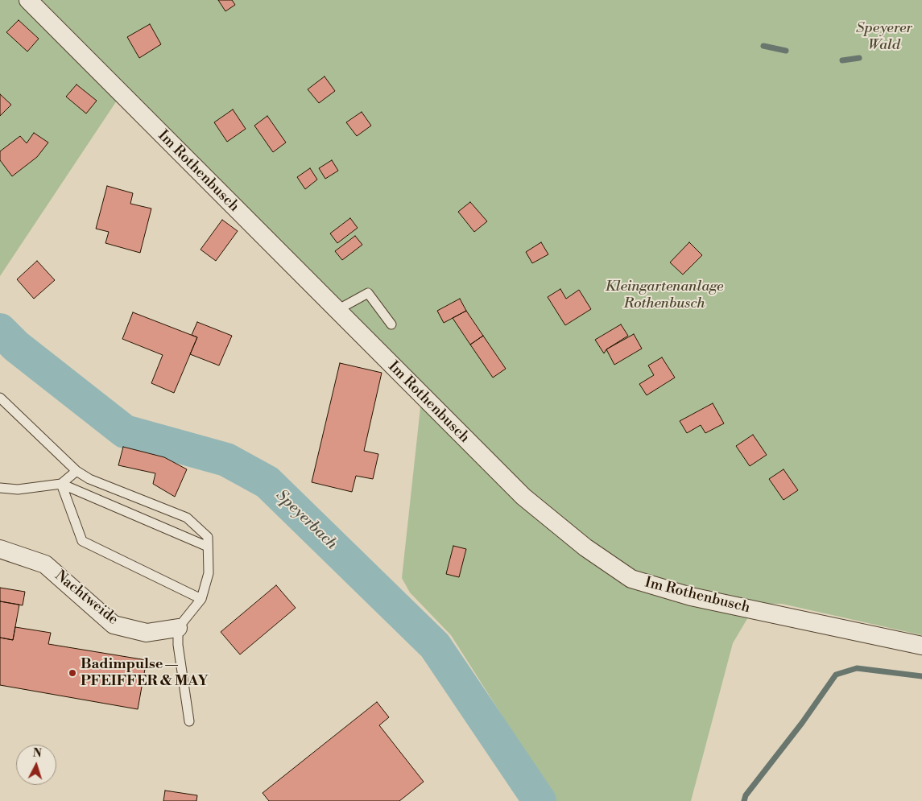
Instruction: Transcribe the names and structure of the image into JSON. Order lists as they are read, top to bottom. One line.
{"streets":{"street":["Im Rothenbusch","Nachtweide"]},"water":["Speyerbach"],"parks":["Speyerer Wald","Kleingartenanlage Rothenbusch"],"places":["Badimpulse — PFEIFFER & MAY"],"north":"top"}
